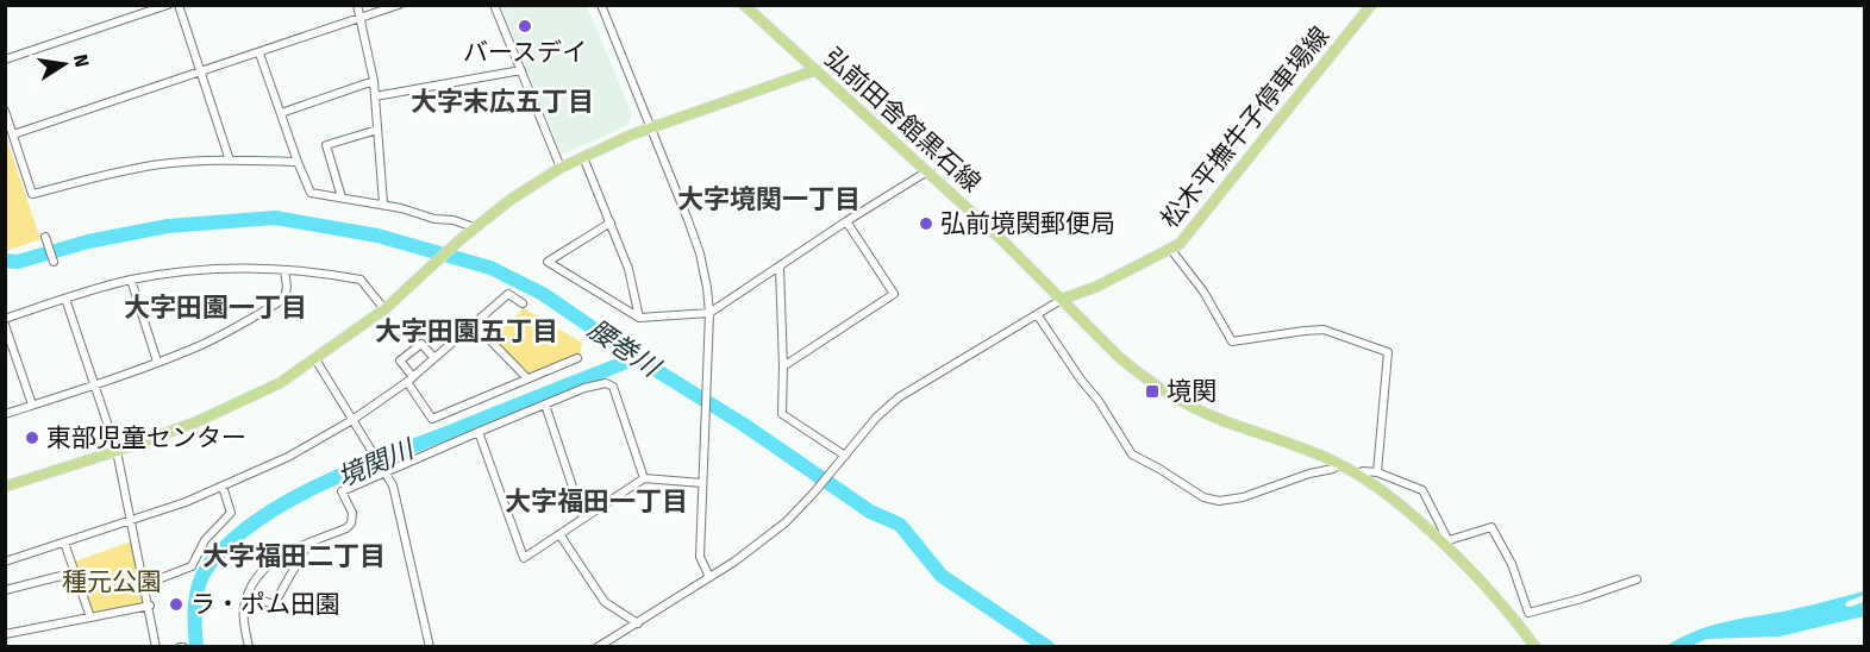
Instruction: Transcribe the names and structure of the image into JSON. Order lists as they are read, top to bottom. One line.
{"streets":{"main road":["弘前田舎館黒石線","松木平撫牛子停車場線"]},"crossings":[["弘前田舎館黒石線","松木平撫牛子停車場線"]],"districts":["大字末広五丁目","大字境関一丁目","大字田園一丁目","大字田園五丁目","大字福田一丁目","大字福田二丁目"],"water":["腰巻川","境関川"],"parks":["種元公園"],"places":{"other":["バースデイ","弘前境関郵便局","東部児童センター","ラ・ポム田園"],"transit":["境関"]},"north":"right"}
